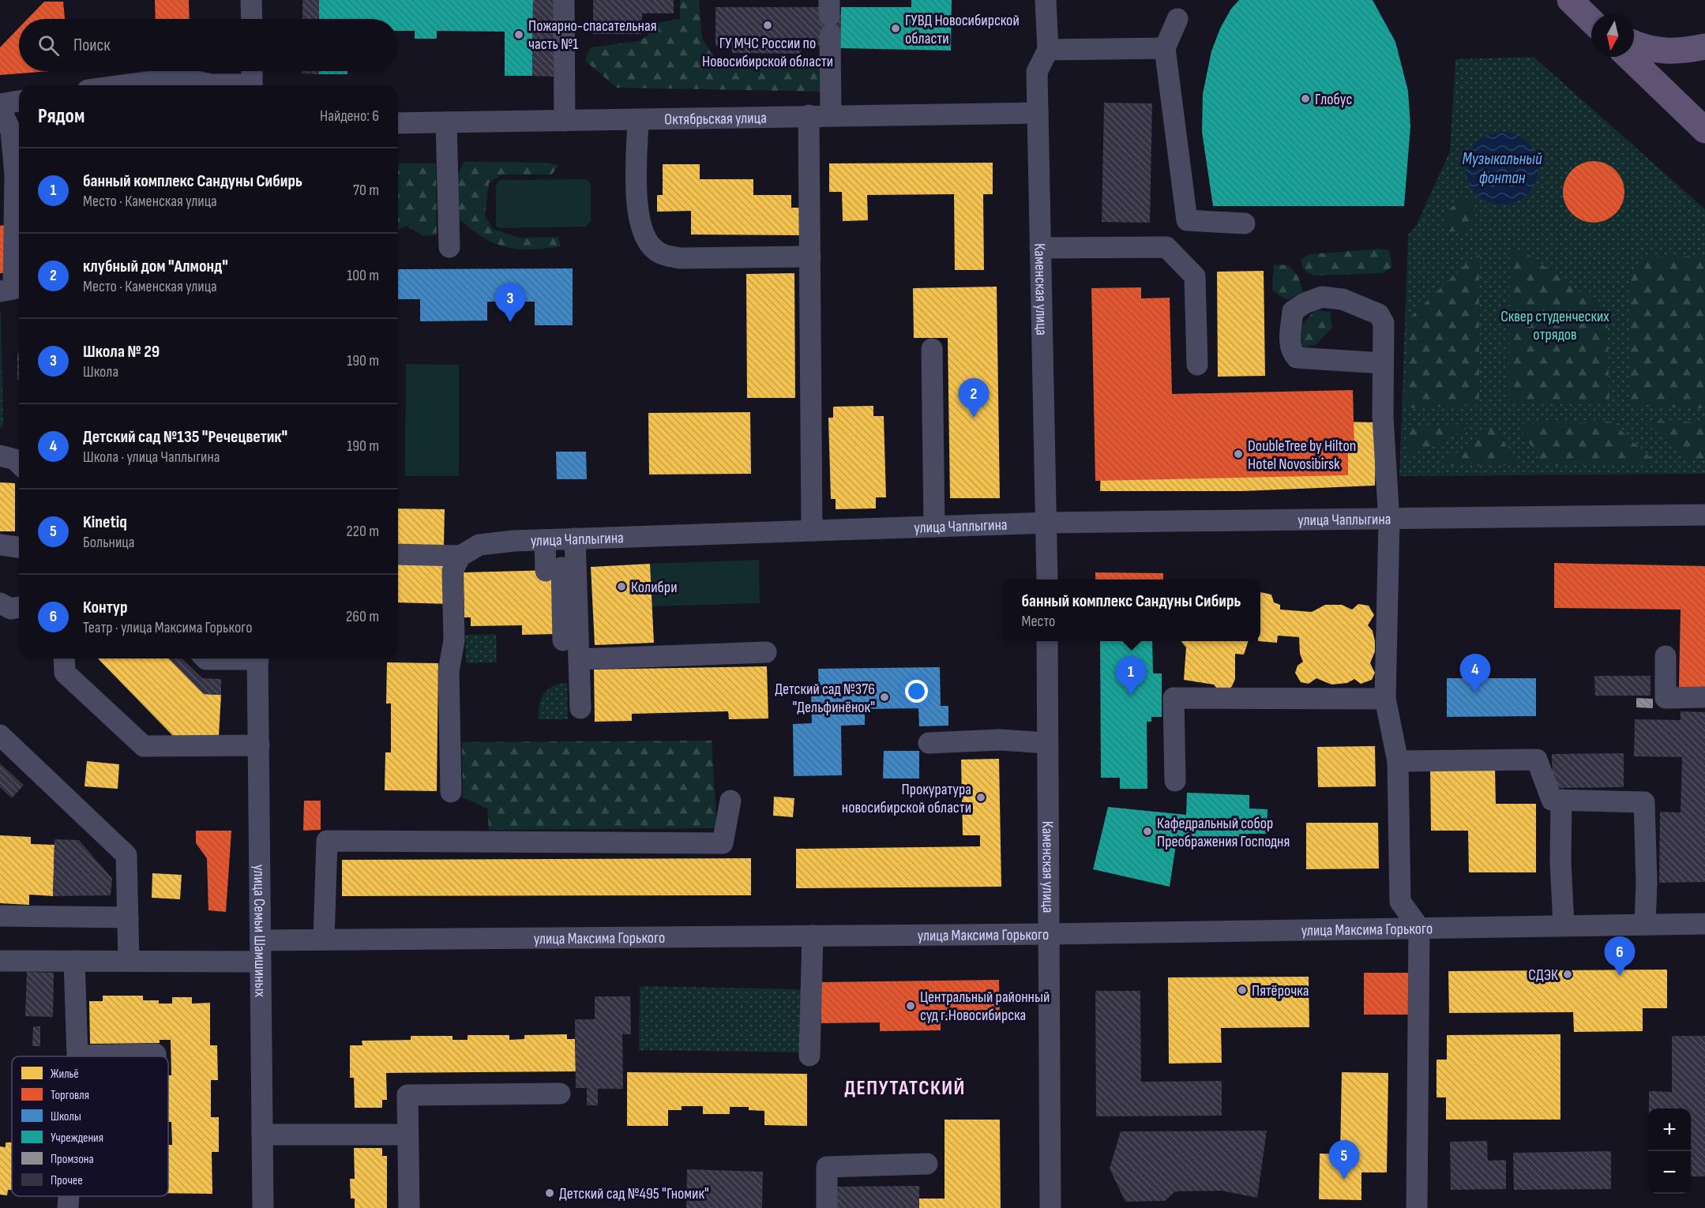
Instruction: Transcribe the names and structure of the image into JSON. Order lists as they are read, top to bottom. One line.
{"streets":{"street":["Октябрьская улица","Каменская улица","улица Чаплыгина","улица Максима Горького","улица Семьи Шамшиных"]},"crossings":[["Октябрьская улица","Каменская улица"],["Каменская улица","улица Чаплыгина"],["Каменская улица","улица Максима Горького"],["улица Максима Горького","улица Семьи Шамшиных"]],"districts":["ДЕПУТАТСКИЙ"],"water":["Музыкальный фонтан"],"parks":["Сквер студенческих отрядов"],"places":["ГУ МЧС России по Новосибирской области","ГУВД Новосибирской области","Пожарно-спасательная часть №1","Глобус","DoubleTree by Hilton Hotel Novosibirsk","Колибри","Детский сад №376 \"Дельфинёнок\"","Прокуратура новосибирской области","Кафедральный собор Преображения Господня","СДЭК","Пятёрочка","Центральный районный суд г.Новосибирска","Детский сад №495 \"Гномик\""],"legend":["Жильё","Торговля","Школы","Учреждения","Промзона","Прочее"],"north":"bottom","page":{"search":"Поиск","heading":["Рядом","Найдено: 6"],"list":[{"mark":"1","name":"банный комплекс Сандуны Сибирь","note":"Место · Каменская улица","value":"70 m"},{"mark":"2","name":"клубный дом \"Алмонд\"","note":"Место · Каменская улица","value":"100 m"},{"mark":"3","name":"Школа № 29","note":"Школа","value":"190 m"},{"mark":"4","name":"Детский сад №135 \"Речецветик\"","note":"Школа · улица Чаплыгина","value":"190 m"},{"mark":"5","name":"Kinetiq","note":"Больница","value":"220 m"},{"mark":"6","name":"Контур","note":"Театр · улица Максима Горького","value":"260 m"}],"pins":["3","2","4","1","6","5"],"popup":["банный комплекс Сандуны Сибирь","Место"],"map_buttons":["+","−"]}}
